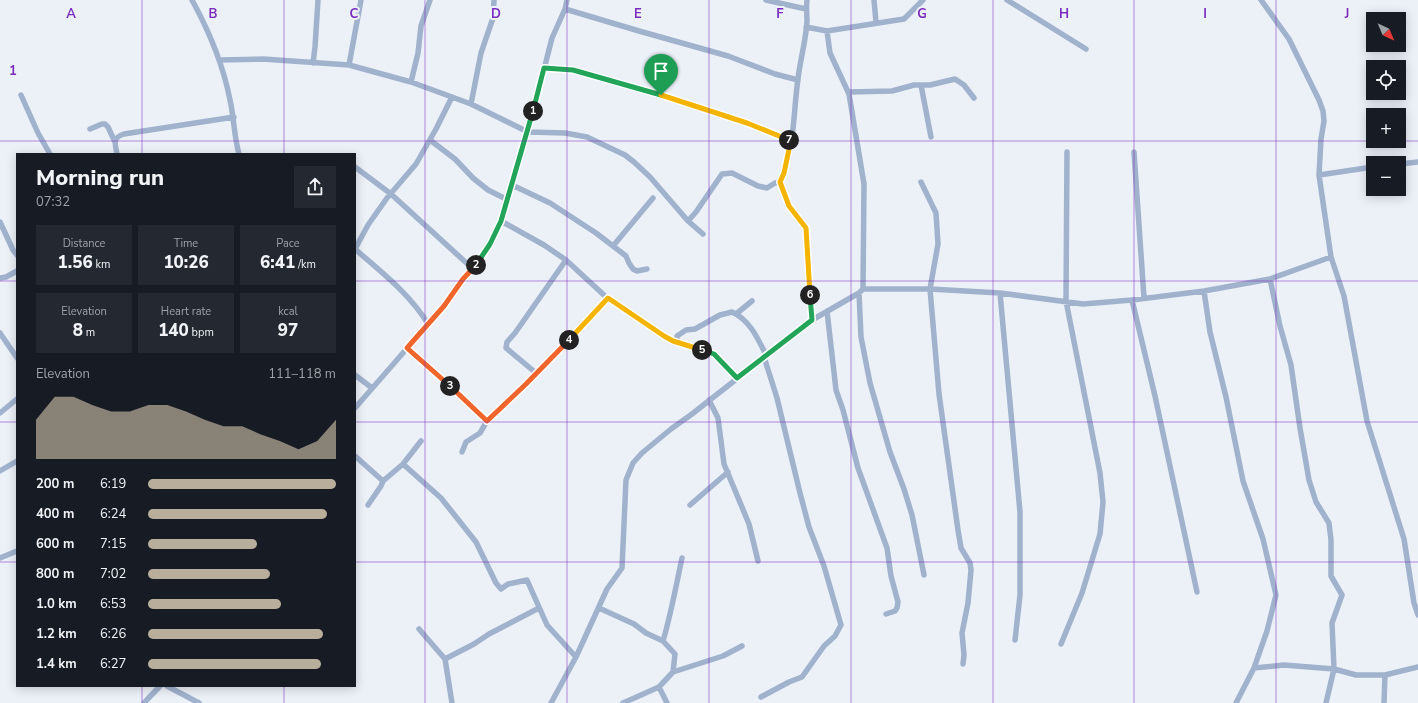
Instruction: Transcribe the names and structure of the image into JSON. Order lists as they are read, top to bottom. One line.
{"north":"bottom right","page":{"map_buttons":["+","−"],"pins":["1","7","2","6","4","5","3"],"heading":["Morning run","07:32"],"stats":[["Distance","1.56 km"],["Time","10:26"],["Pace","6:41 /km"],["Elevation","8 m"],["Heart rate","140 bpm"],["kcal","97"]],"chart":["Elevation","111–118 m"],"list":[{"name":"200 m","note":"6:19"},{"name":"400 m","note":"6:24"},{"name":"600 m","note":"7:15"},{"name":"800 m","note":"7:02"},{"name":"1.0 km","note":"6:53"},{"name":"1.2 km","note":"6:26"},{"name":"1.4 km","note":"6:27"}]},"grid":{"columns":["A","B","C","D","E","F","G","H","I","J"],"rows":["1"]}}
